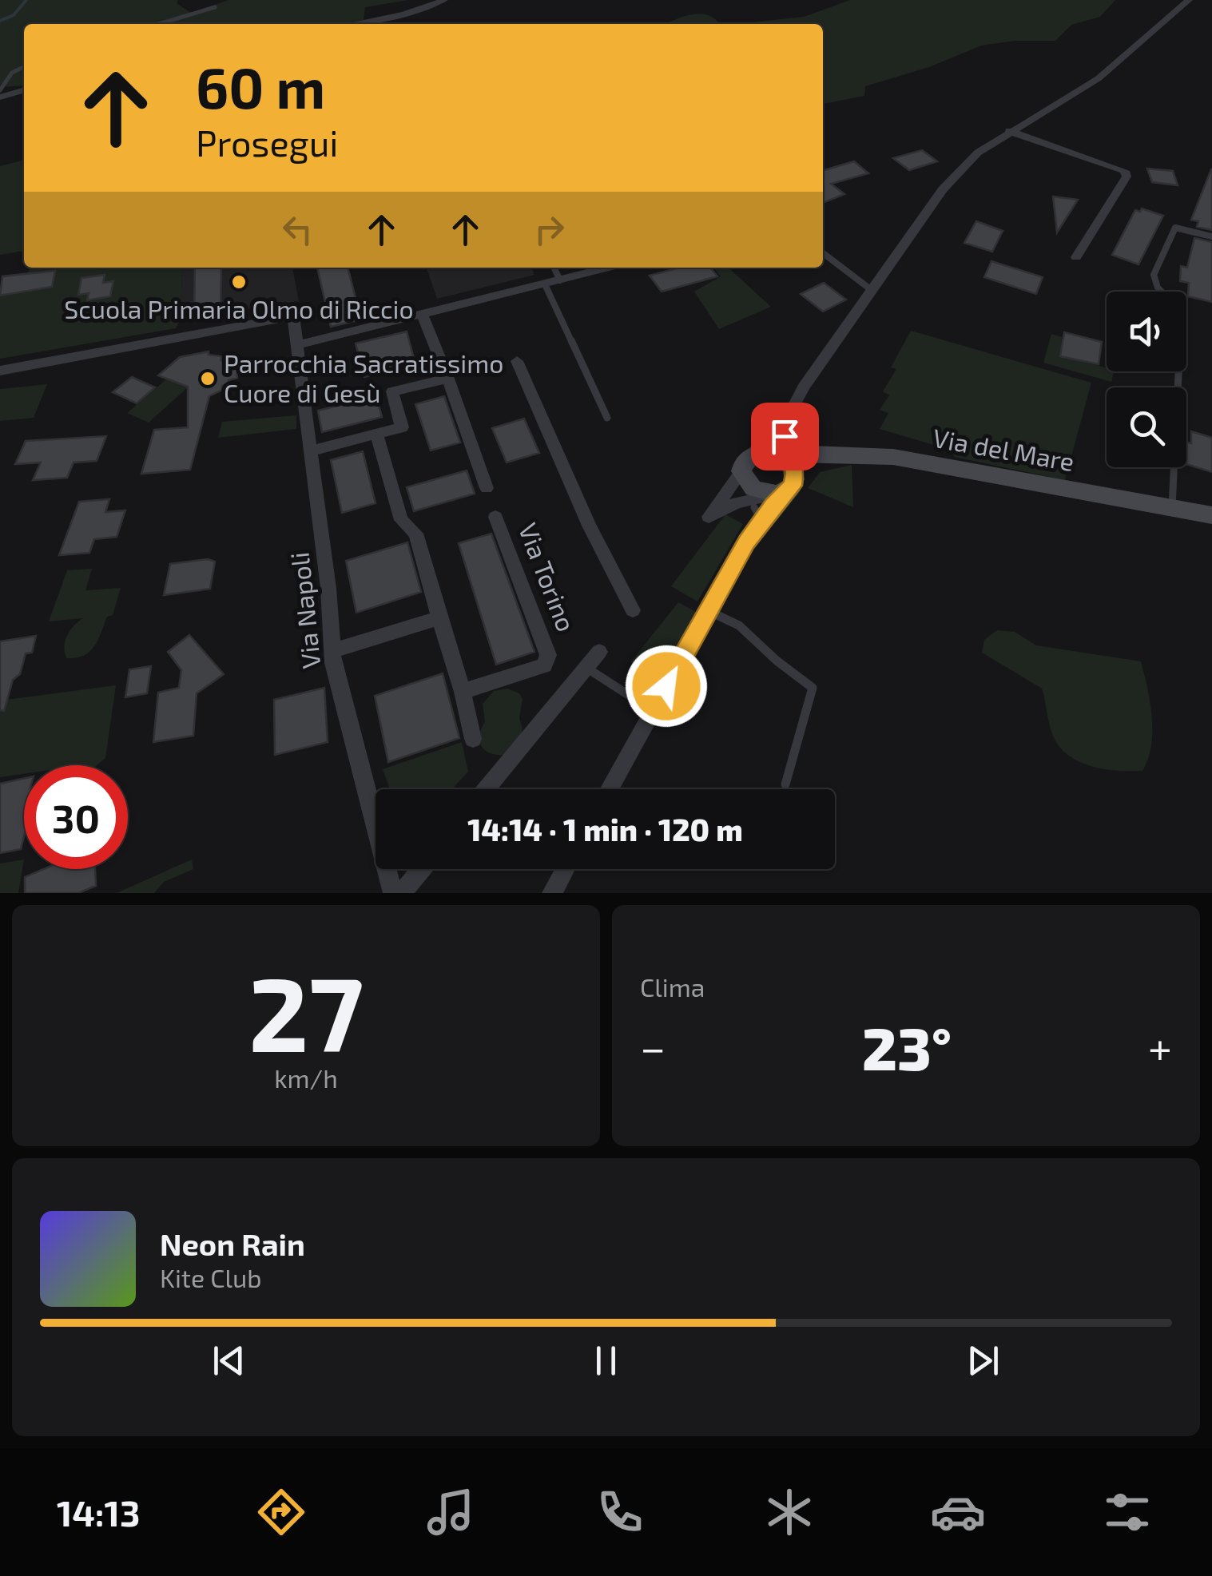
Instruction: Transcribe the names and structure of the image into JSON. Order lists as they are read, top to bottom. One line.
{"streets":{"street":["Via del Mare","Via Torino","Via Napoli"]},"places":["Scuola Primaria Olmo di Riccio","Parrocchia Sacratissimo Cuore di Gesù"],"page":{"turn":["60 m","Prosegui"],"limit":"30","trip":"14:14 · 1 min · 120 m","tile":[["27","km/h"],"Clima"],"heat":["−","23°","+"],"song":["Neon Rain","Kite Club"],"tabs":"14:13"}}
